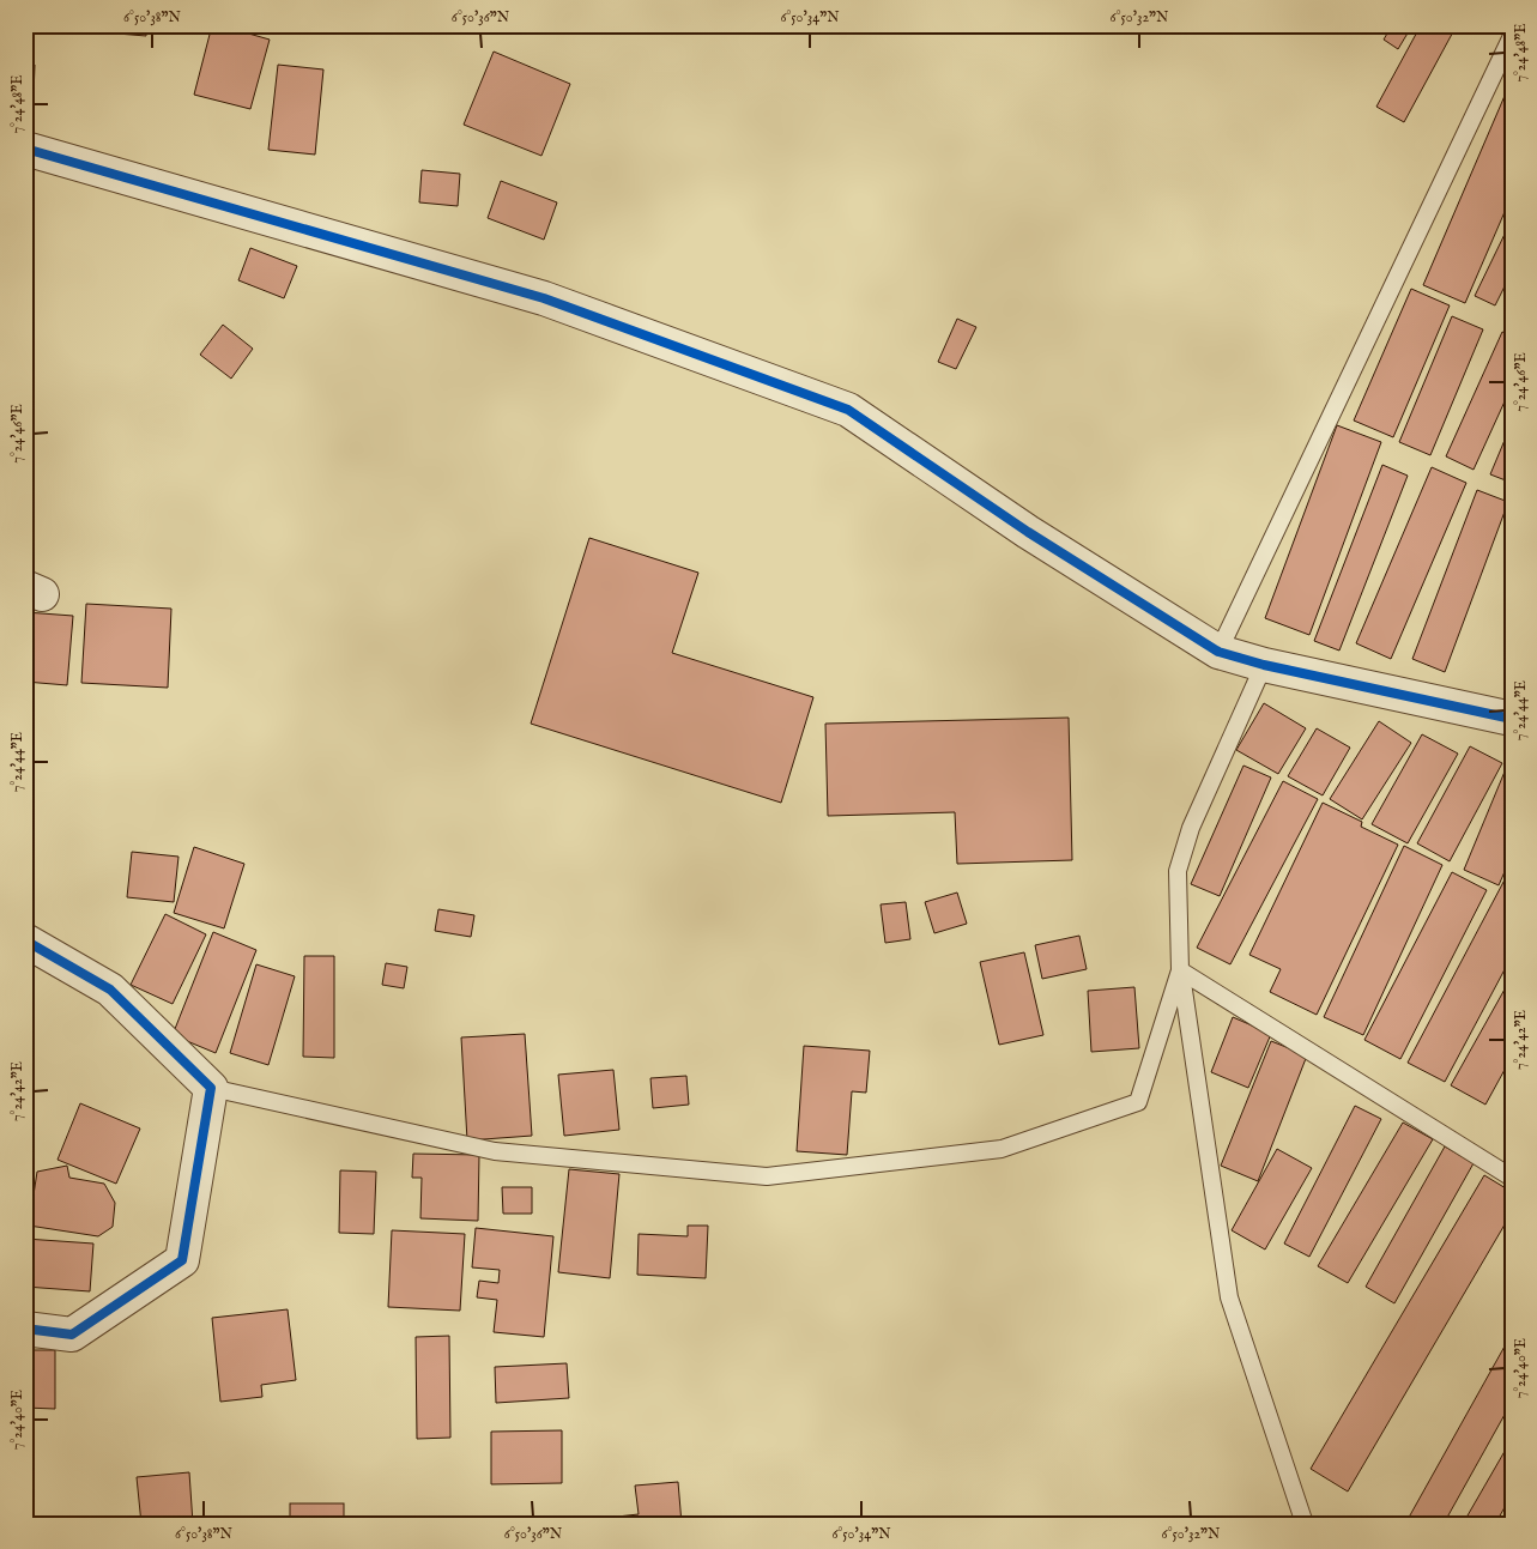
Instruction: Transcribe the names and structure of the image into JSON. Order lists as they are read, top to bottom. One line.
{"coordinates":["6°50'38\"N","6°50'36\"N","6°50'34\"N","6°50'32\"N","7°24'48\"E","7°24'46\"E","7°24'44\"E","7°24'42\"E","7°24'40\"E"]}
